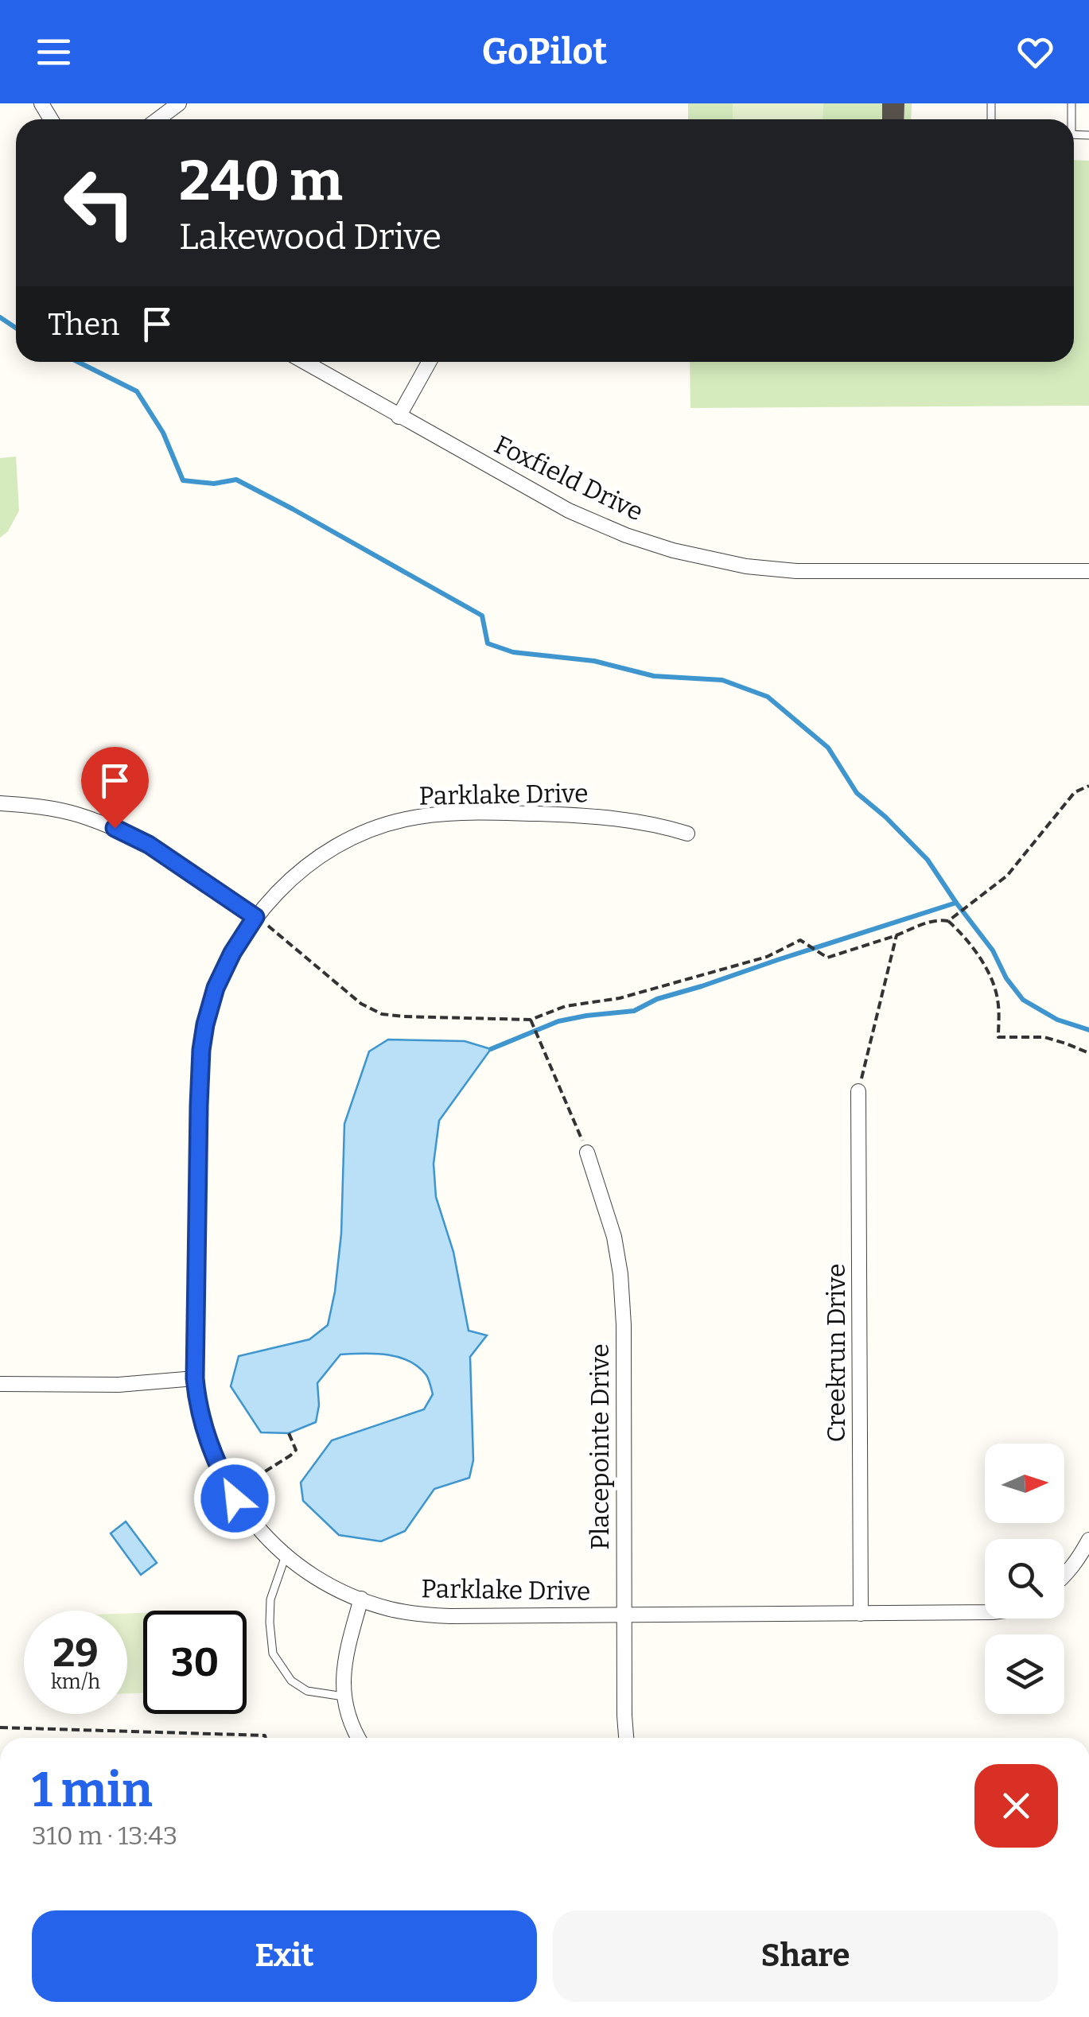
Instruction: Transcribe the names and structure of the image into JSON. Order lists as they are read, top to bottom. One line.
{"streets":{"street":["Foxfield Drive","Parklake Drive","Creekrun Drive","Placepointe Drive"]},"crossings":[["Parklake Drive","Creekrun Drive"],["Parklake Drive","Placepointe Drive"]],"north":"right","page":{"header":"GoPilot","turn":["240 m","Lakewood Drive"],"then":"Then","speed":"29 km/h","limit":"30","heading":["1 min","310 m · 13:43"],"buttons":["Exit","Share"]}}
